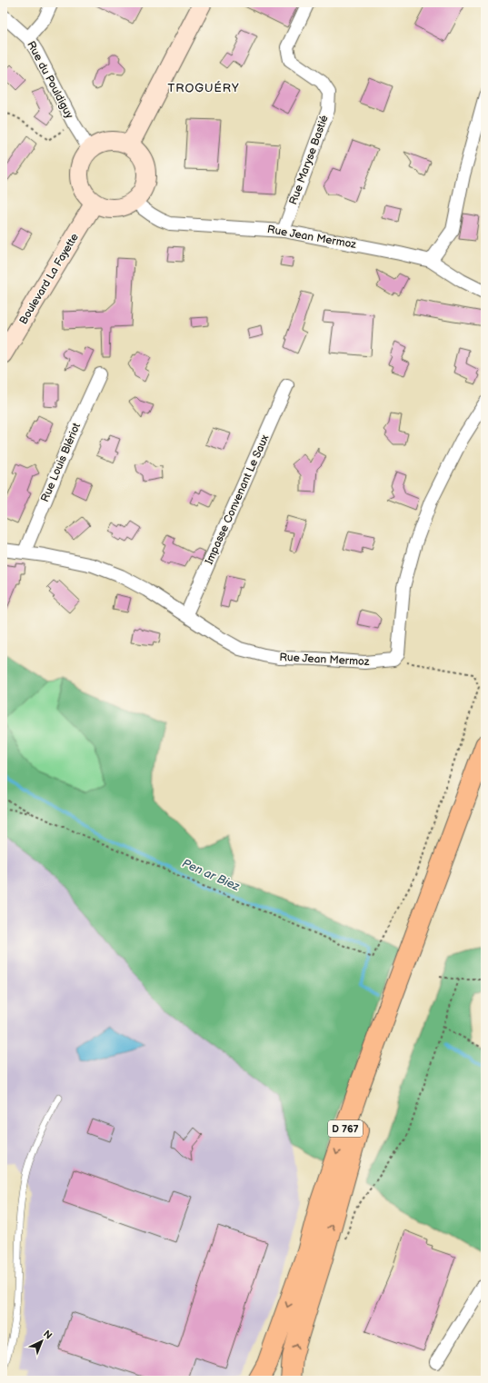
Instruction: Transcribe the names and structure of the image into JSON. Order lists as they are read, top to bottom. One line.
{"streets":{"main road":["Boulevard La Fayette","D 767"],"street":["Rue du Pouldiguy","Rue Maryse Bastié","Rue Jean Mermoz","Rue Louis Blériot","Impasse Convenant Le Saux"]},"crossings":[["Rue du Pouldiguy","Rue Jean Mermoz"],["Rue du Pouldiguy","Boulevard La Fayette"],["Rue Maryse Bastié","Rue Jean Mermoz"],["Rue Jean Mermoz","Boulevard La Fayette"],["Rue Jean Mermoz","Rue Louis Blériot"],["Rue Jean Mermoz","Impasse Convenant Le Saux"]],"districts":["TROGUÉRY"],"water":["Pen ar Biez"],"north":"top right"}
